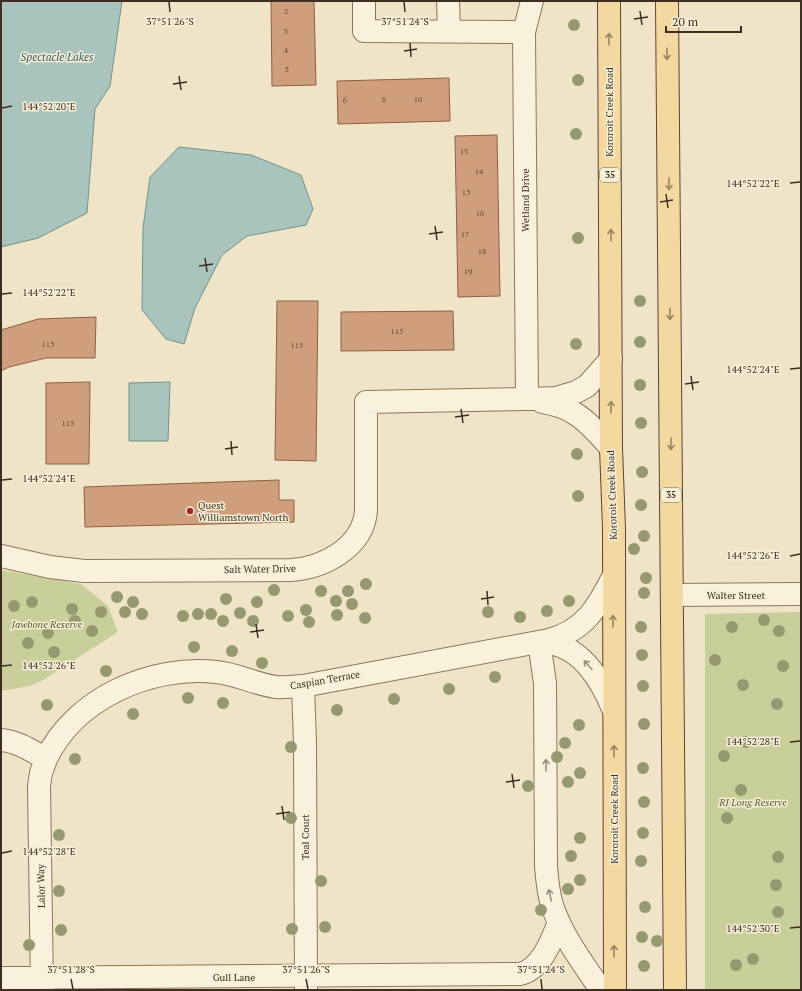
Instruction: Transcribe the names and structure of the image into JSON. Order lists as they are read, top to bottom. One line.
{"streets":{"main road":["Kororoit Creek Road","35"],"street":["Wetland Drive","Salt Water Drive","Walter Street","Caspian Terrace","Teal Court","Lalor Way","Gull Lane"]},"crossings":[["Kororoit Creek Road","Salt Water Drive"],["Kororoit Creek Road","Caspian Terrace"],["35","Walter Street"],["Wetland Drive","Salt Water Drive"],["Caspian Terrace","Teal Court"],["Caspian Terrace","Lalor Way"],["Teal Court","Gull Lane"],["Lalor Way","Gull Lane"]],"water":["Spectacle Lakes"],"parks":["Jawbone Reserve","RJ Long Reserve"],"places":["Quest Williamstown North"],"house_numbers":["2","3","4","5","8","10","6","13","14","15","16","17","18","19","115","115","115","115"],"scale_bar":"20 m","coordinates":["37°51'26\"S","37°51'24\"S","144°52'20\"E","144°52'22\"E","144°52'24\"E","144°52'26\"E","144°52'28\"E","144°52'30\"E","37°51'28\"S"]}
